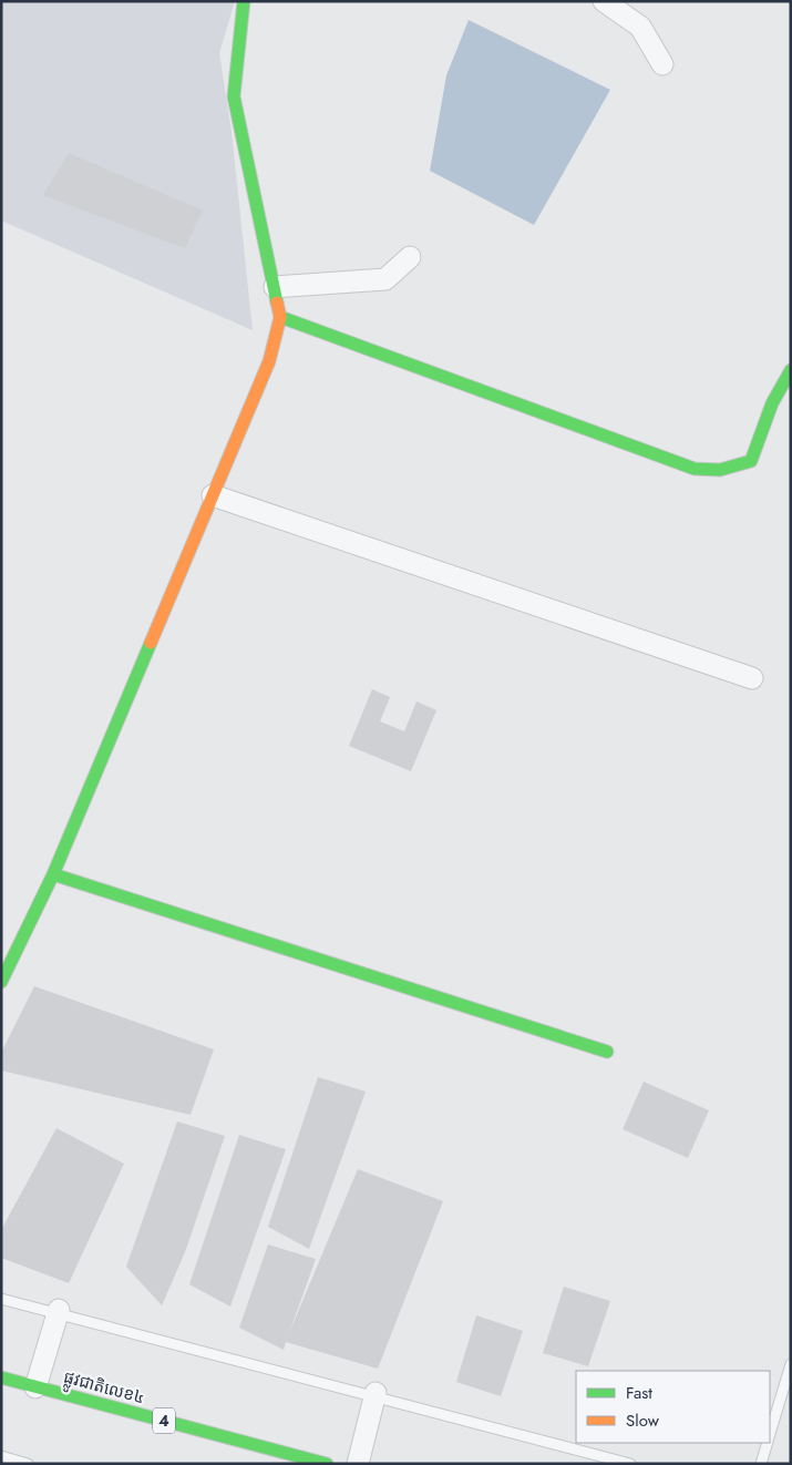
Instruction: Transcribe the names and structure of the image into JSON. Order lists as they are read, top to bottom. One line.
{"streets":{"main road":["ផ្លូវជាតិលេខ៤","4"]},"legend":["Fast","Slow"]}
